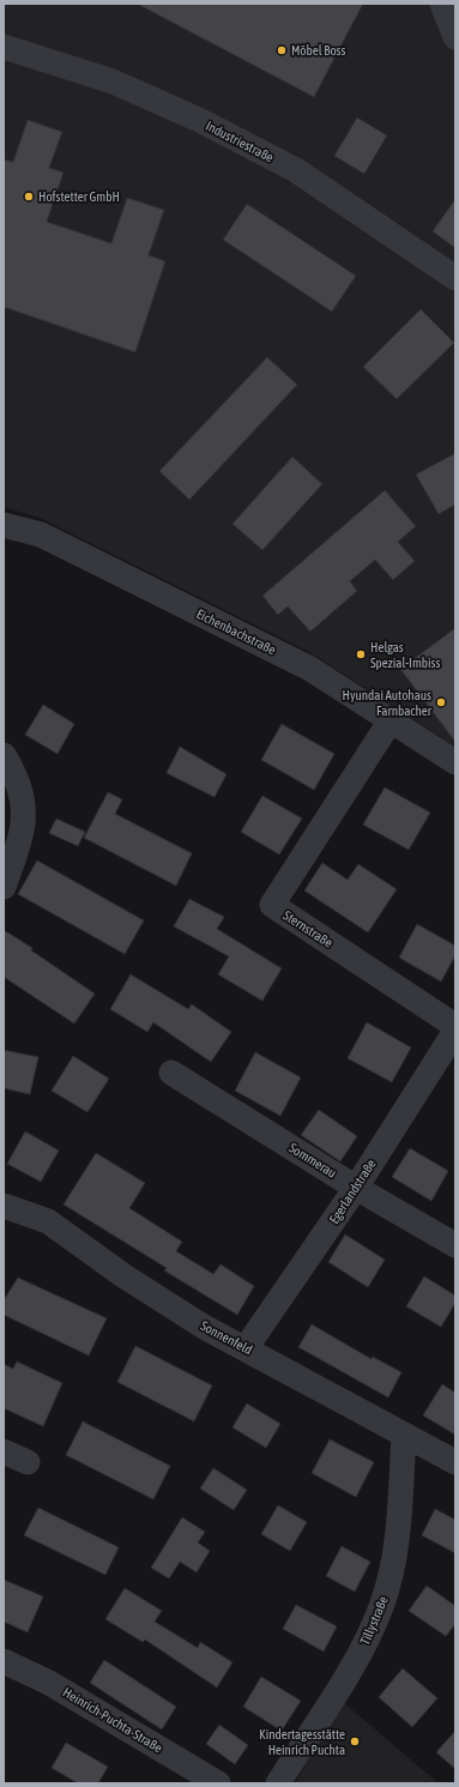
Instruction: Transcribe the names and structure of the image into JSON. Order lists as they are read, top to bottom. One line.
{"streets":{"street":["Industriestraße","Eichenbachstraße","Sternstraße","Sommerau","Egerlandstraße","Sonnenfeld","Tillystraße","Heinrich-Puchta-Straße"]},"crossings":[["Eichenbachstraße","Sternstraße"],["Sommerau","Egerlandstraße"],["Egerlandstraße","Sonnenfeld"],["Sonnenfeld","Tillystraße"]],"places":["Möbel Boss","Hofstetter GmbH","Helgas Spezial-Imbiss","Hyundai Autohaus Farnbacher","Kindertagesstätte Heinrich Puchta"]}
